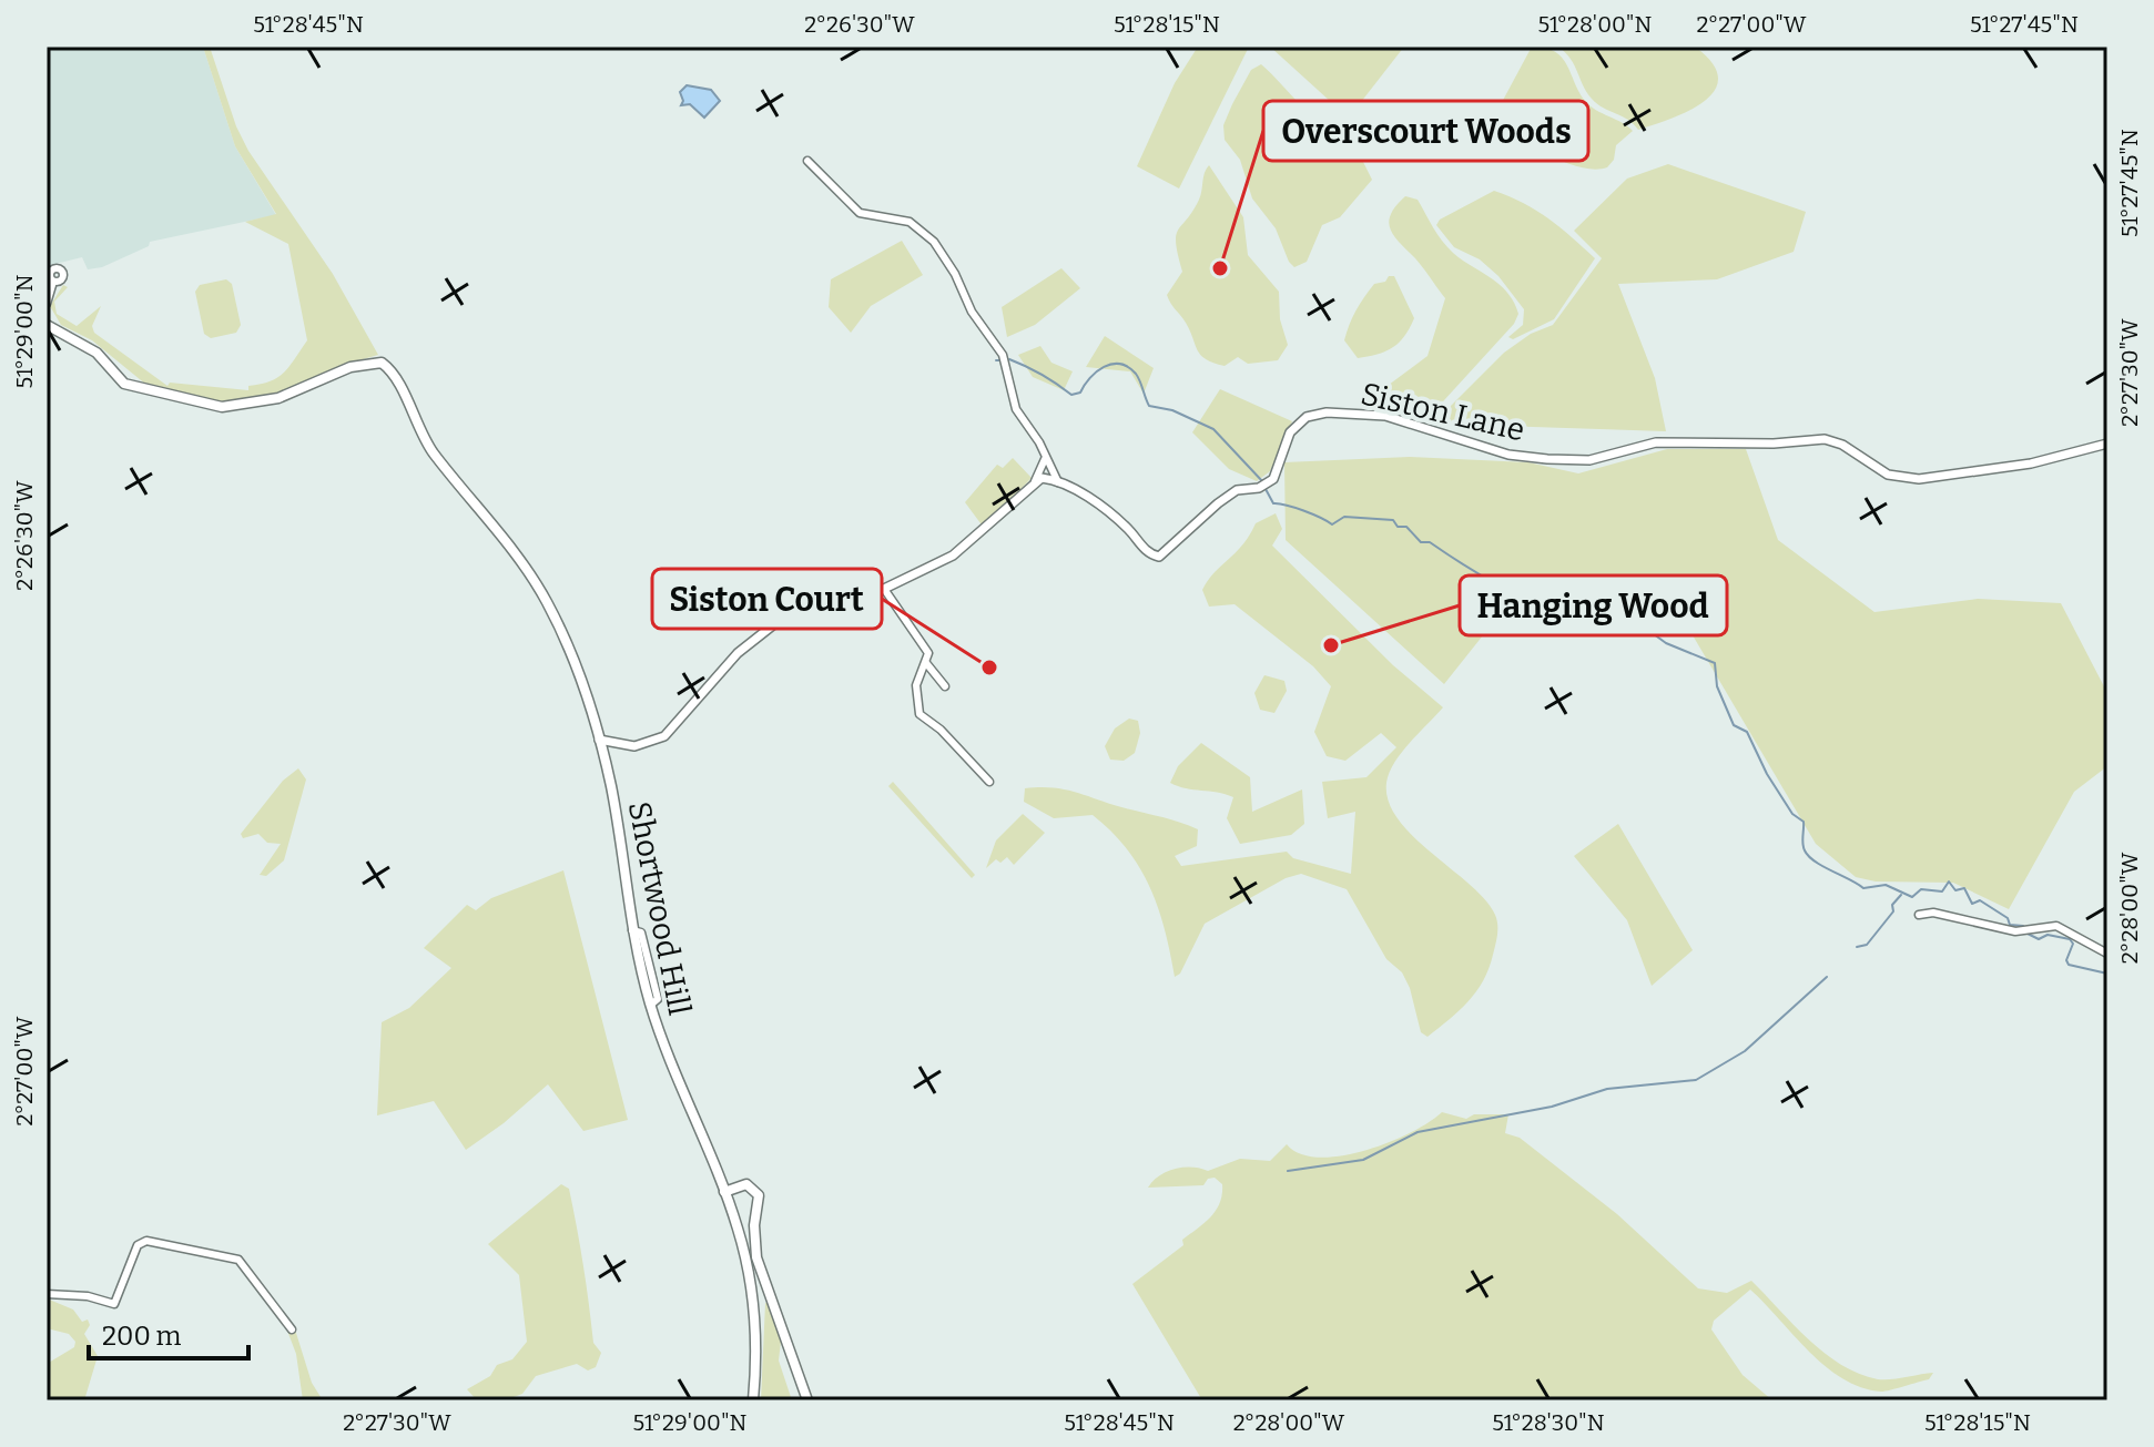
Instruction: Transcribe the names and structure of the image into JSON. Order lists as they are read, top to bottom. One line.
{"streets":{"main road":["Shortwood Hill"],"street":["Siston Lane"]},"places":["Overscourt Woods","Hanging Wood","Siston Court"],"scale_bar":"200 m","coordinates":["51°28'45\"N","2°26'30\"W","51°28'15\"N","51°28'00\"N","2°27'00\"W","51°27'45\"N","51°29'00\"N","2°27'30\"W","2°28'00\"W","51°28'30\"N"]}
